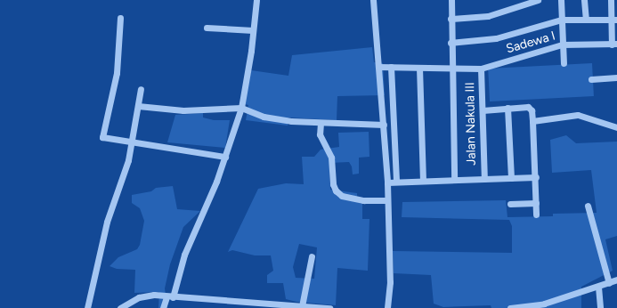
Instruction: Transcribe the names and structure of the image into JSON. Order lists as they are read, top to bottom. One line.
{"streets":{"street":["Sadewa I","Jalan Nakula III"]},"crossings":[["Sadewa I","Jalan Nakula III"]]}
